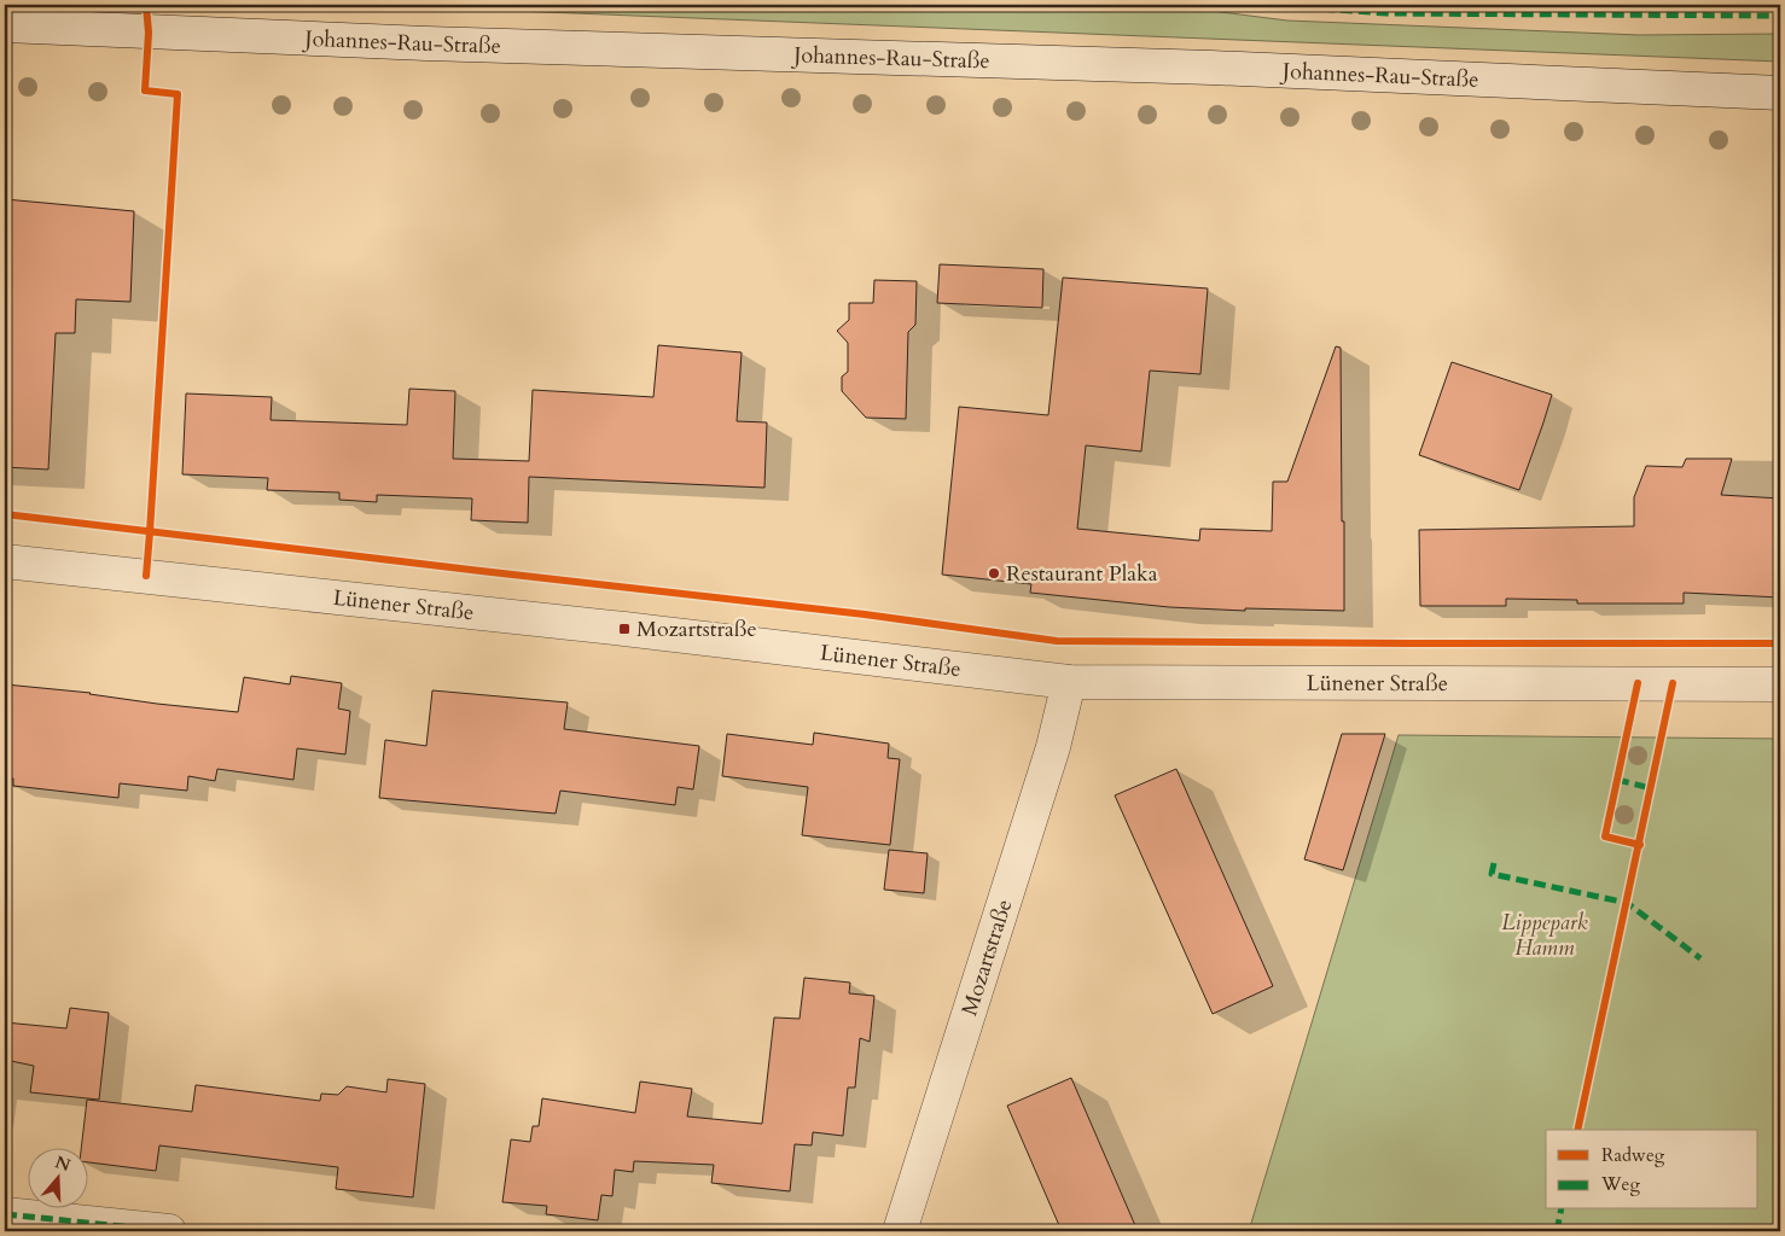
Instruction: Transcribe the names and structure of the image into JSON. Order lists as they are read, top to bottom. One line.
{"streets":{"street":["Johannes-Rau-Straße","Lünener Straße","Mozartstraße"]},"crossings":[["Lünener Straße","Mozartstraße"]],"parks":["Lippepark Hamm"],"places":{"other":["Restaurant Plaka"],"transit":["Mozartstraße"]},"legend":["Radweg","Weg"],"north":"top"}
